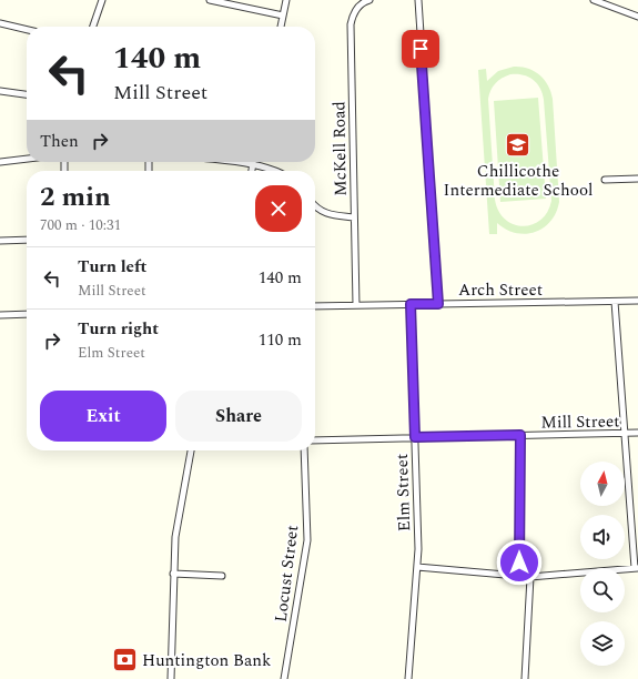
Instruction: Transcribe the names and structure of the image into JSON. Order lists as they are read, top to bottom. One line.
{"streets":{"street":["McKell Road","Arch Street","Mill Street","Elm Street","Locust Street"]},"crossings":[["McKell Road","Arch Street"],["Arch Street","Elm Street"],["Mill Street","Elm Street"]],"places":{"school or university":["Chillicothe Intermediate School"],"bank":["Huntington Bank"]},"north":"top","page":{"turn":["140 m","Mill Street"],"then":"Then","heading":["2 min","700 m · 10:31"],"list":[{"name":"Turn left","note":"Mill Street","value":"140 m"},{"name":"Turn right","note":"Elm Street","value":"110 m"}],"buttons":["Exit","Share"]}}
